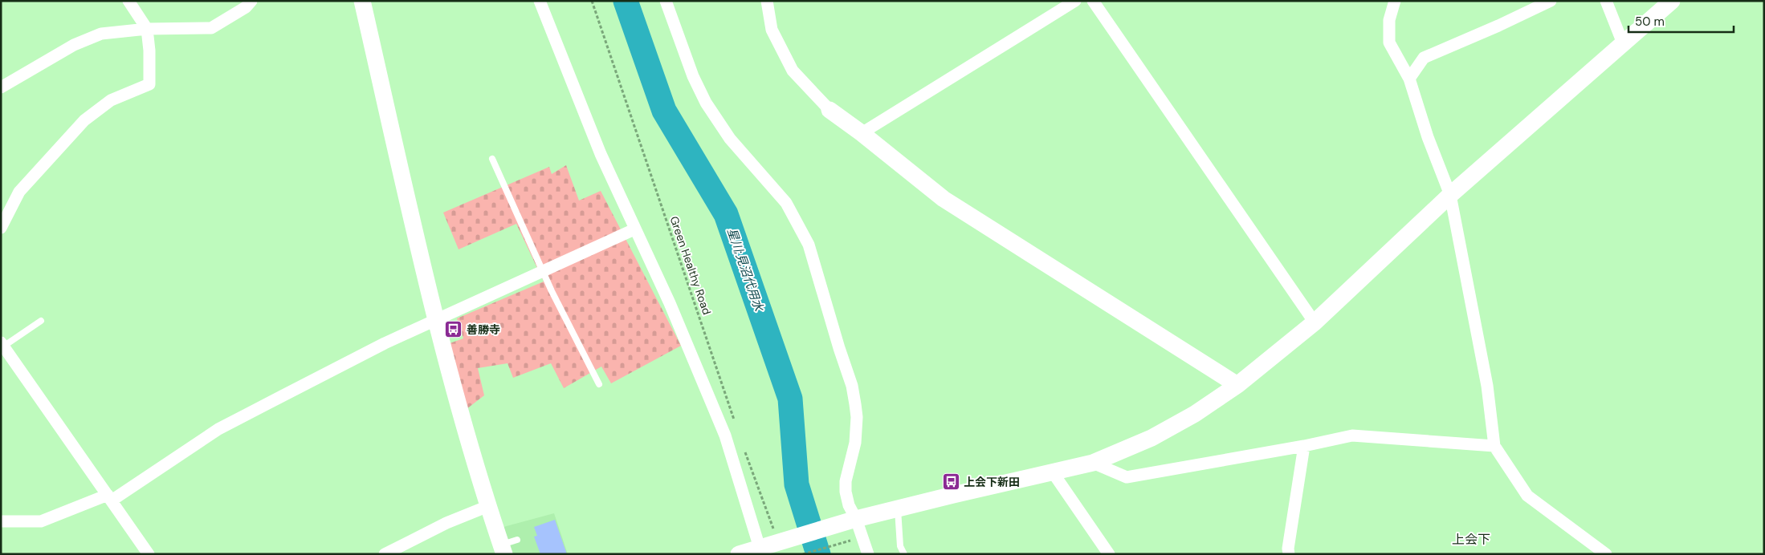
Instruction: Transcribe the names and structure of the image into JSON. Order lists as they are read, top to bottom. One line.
{"streets":{"path":["Green Healthy Road"]},"districts":["上会下"],"water":["星川;見沼代用水"],"places":{"bus stop":["善勝寺","上会下新田"]},"scale_bar":"50 m"}
